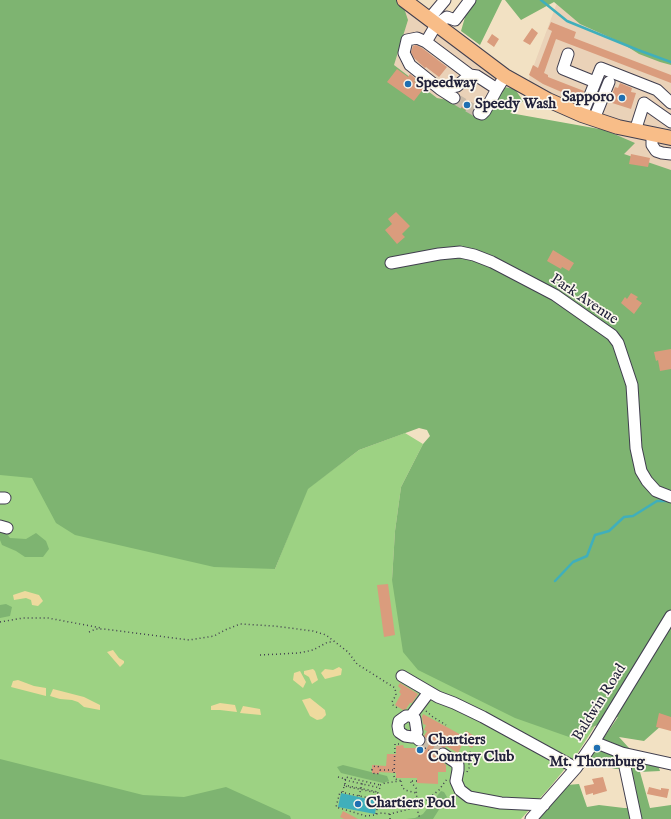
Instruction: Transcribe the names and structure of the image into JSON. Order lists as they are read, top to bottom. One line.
{"streets":{"street":["Park Avenue","Baldwin Road"]},"places":["Speedway","Sapporo","Speedy Wash","Mt. Thornburg","Chartiers Country Club","Chartiers Pool"]}
